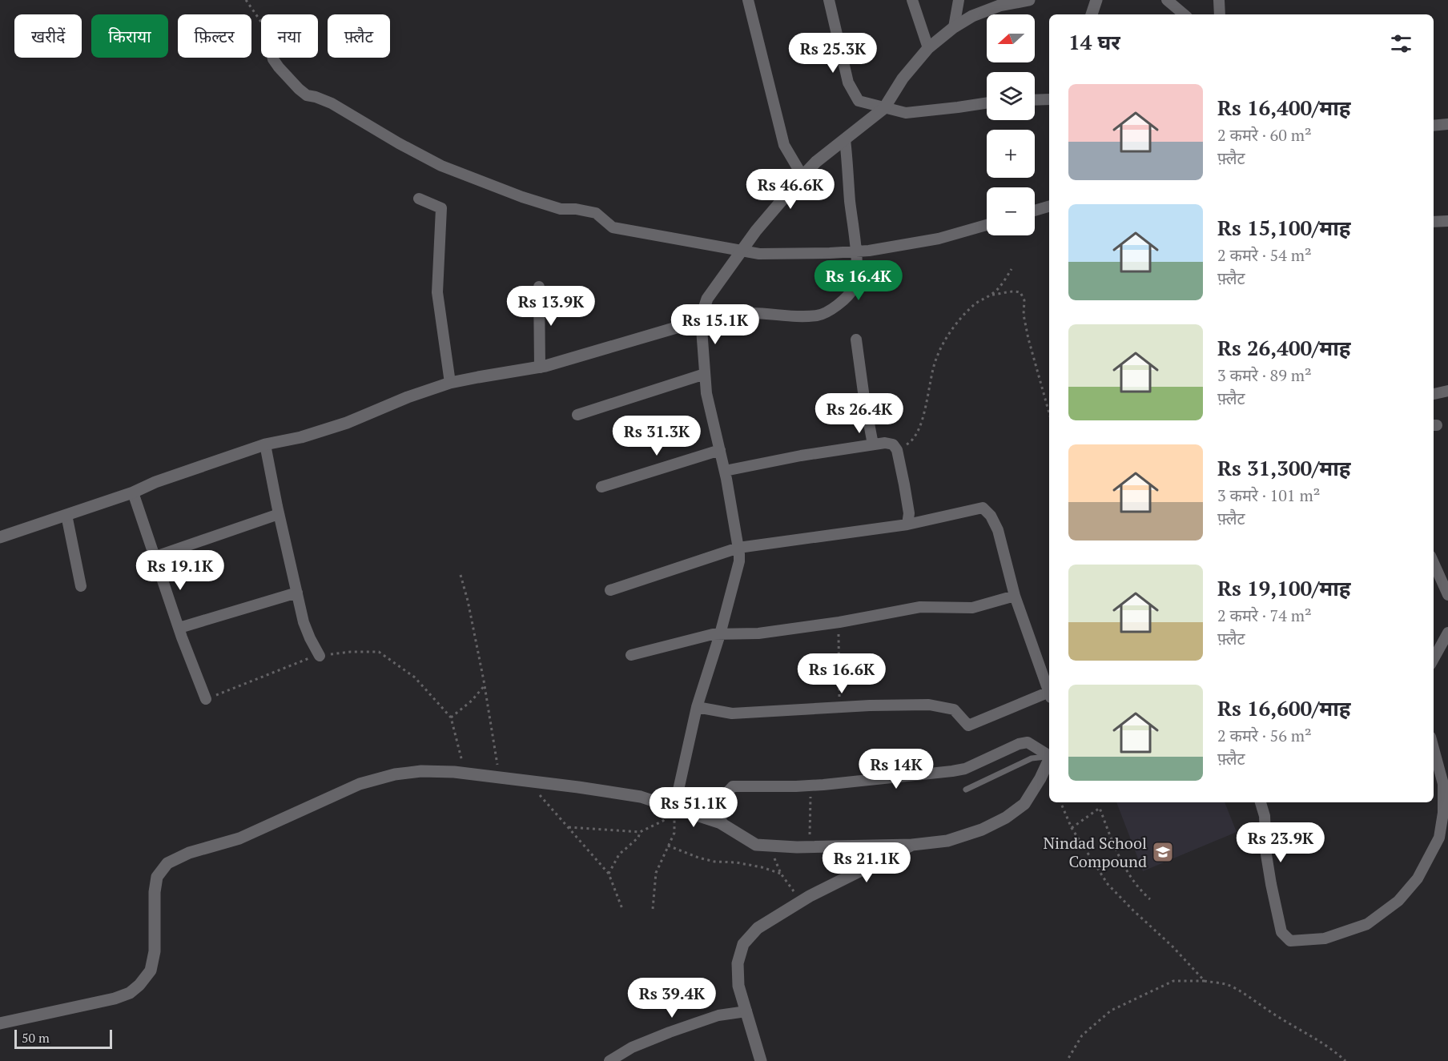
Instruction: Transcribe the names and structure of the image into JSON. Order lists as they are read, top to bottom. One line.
{"places":{"school or university":["Nindad School Compound"]},"scale_bar":"50 m","north":"left","page":{"map_buttons":["+","−"],"chip":["खरीदें","किराया","फ़िल्टर","नया","फ़्लैट"],"heading":"14 घर","price":["Rs 25.3K","Rs 46.6K","Rs 16.4K","Rs 13.9K","Rs 15.1K","Rs 26.4K","Rs 31.3K","Rs 19.1K","Rs 16.6K","Rs 14K","Rs 51.1K","Rs 23.9K","Rs 21.1K","Rs 39.4K"],"list":[{"name":"Rs 16,400/माह","note":"2 कमरे · 60 m² · फ़्लैट"},{"name":"Rs 15,100/माह","note":"2 कमरे · 54 m² · फ़्लैट"},{"name":"Rs 26,400/माह","note":"3 कमरे · 89 m² · फ़्लैट"},{"name":"Rs 31,300/माह","note":"3 कमरे · 101 m² · फ़्लैट"},{"name":"Rs 19,100/माह","note":"2 कमरे · 74 m² · फ़्लैट"},{"name":"Rs 16,600/माह","note":"2 कमरे · 56 m² · फ़्लैट"}],"scale":"50 m"}}
